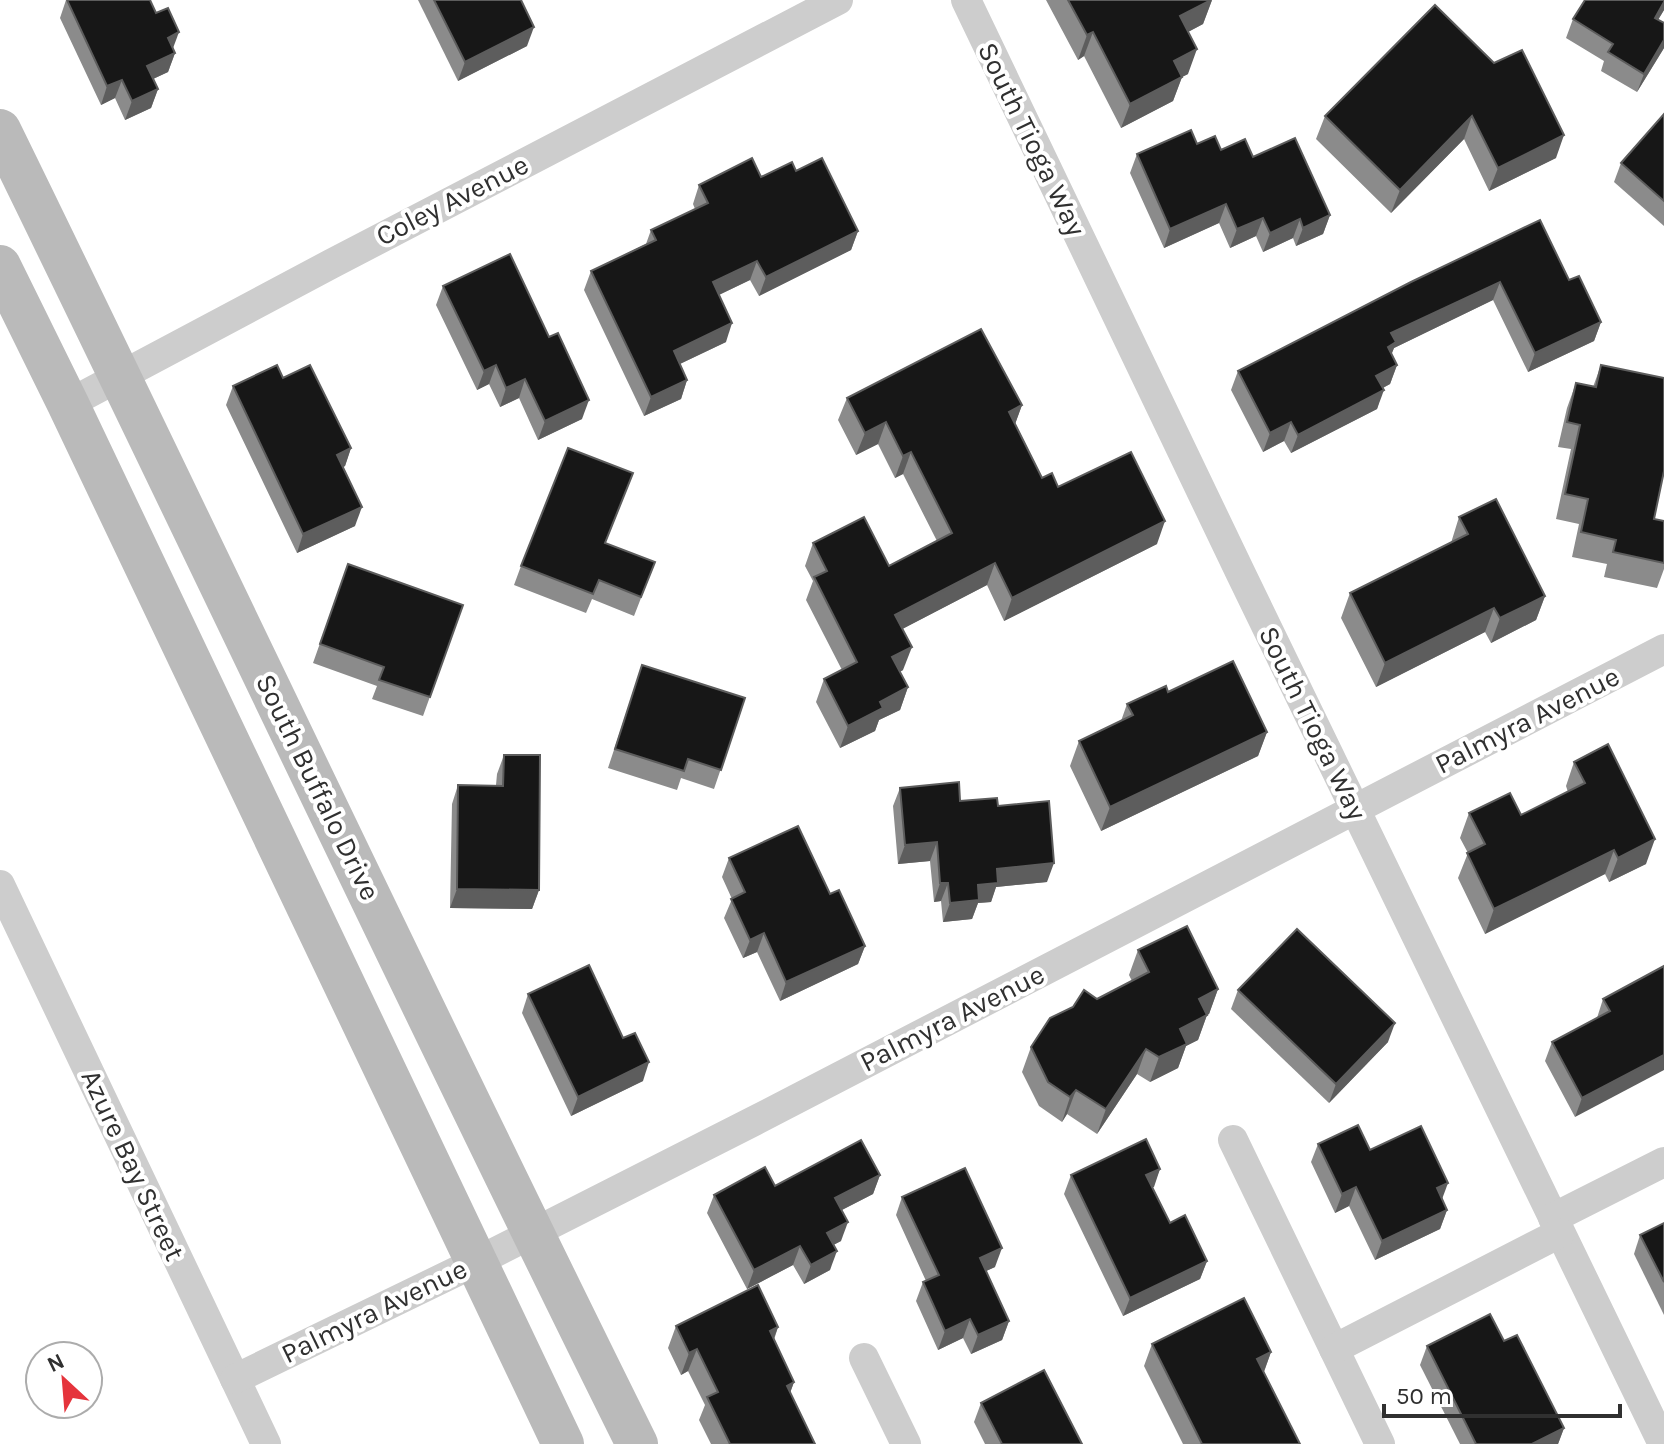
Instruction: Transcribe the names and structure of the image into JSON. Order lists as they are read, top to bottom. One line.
{"streets":{"main road":["South Buffalo Drive"],"street":["South Tioga Way","Coley Avenue","Palmyra Avenue","Azure Bay Street"]},"crossings":[["South Tioga Way","Palmyra Avenue"],["Coley Avenue","South Buffalo Drive"],["Palmyra Avenue","South Buffalo Drive"],["Palmyra Avenue","Azure Bay Street"]],"scale_bar":"50 m","north":"top left"}
